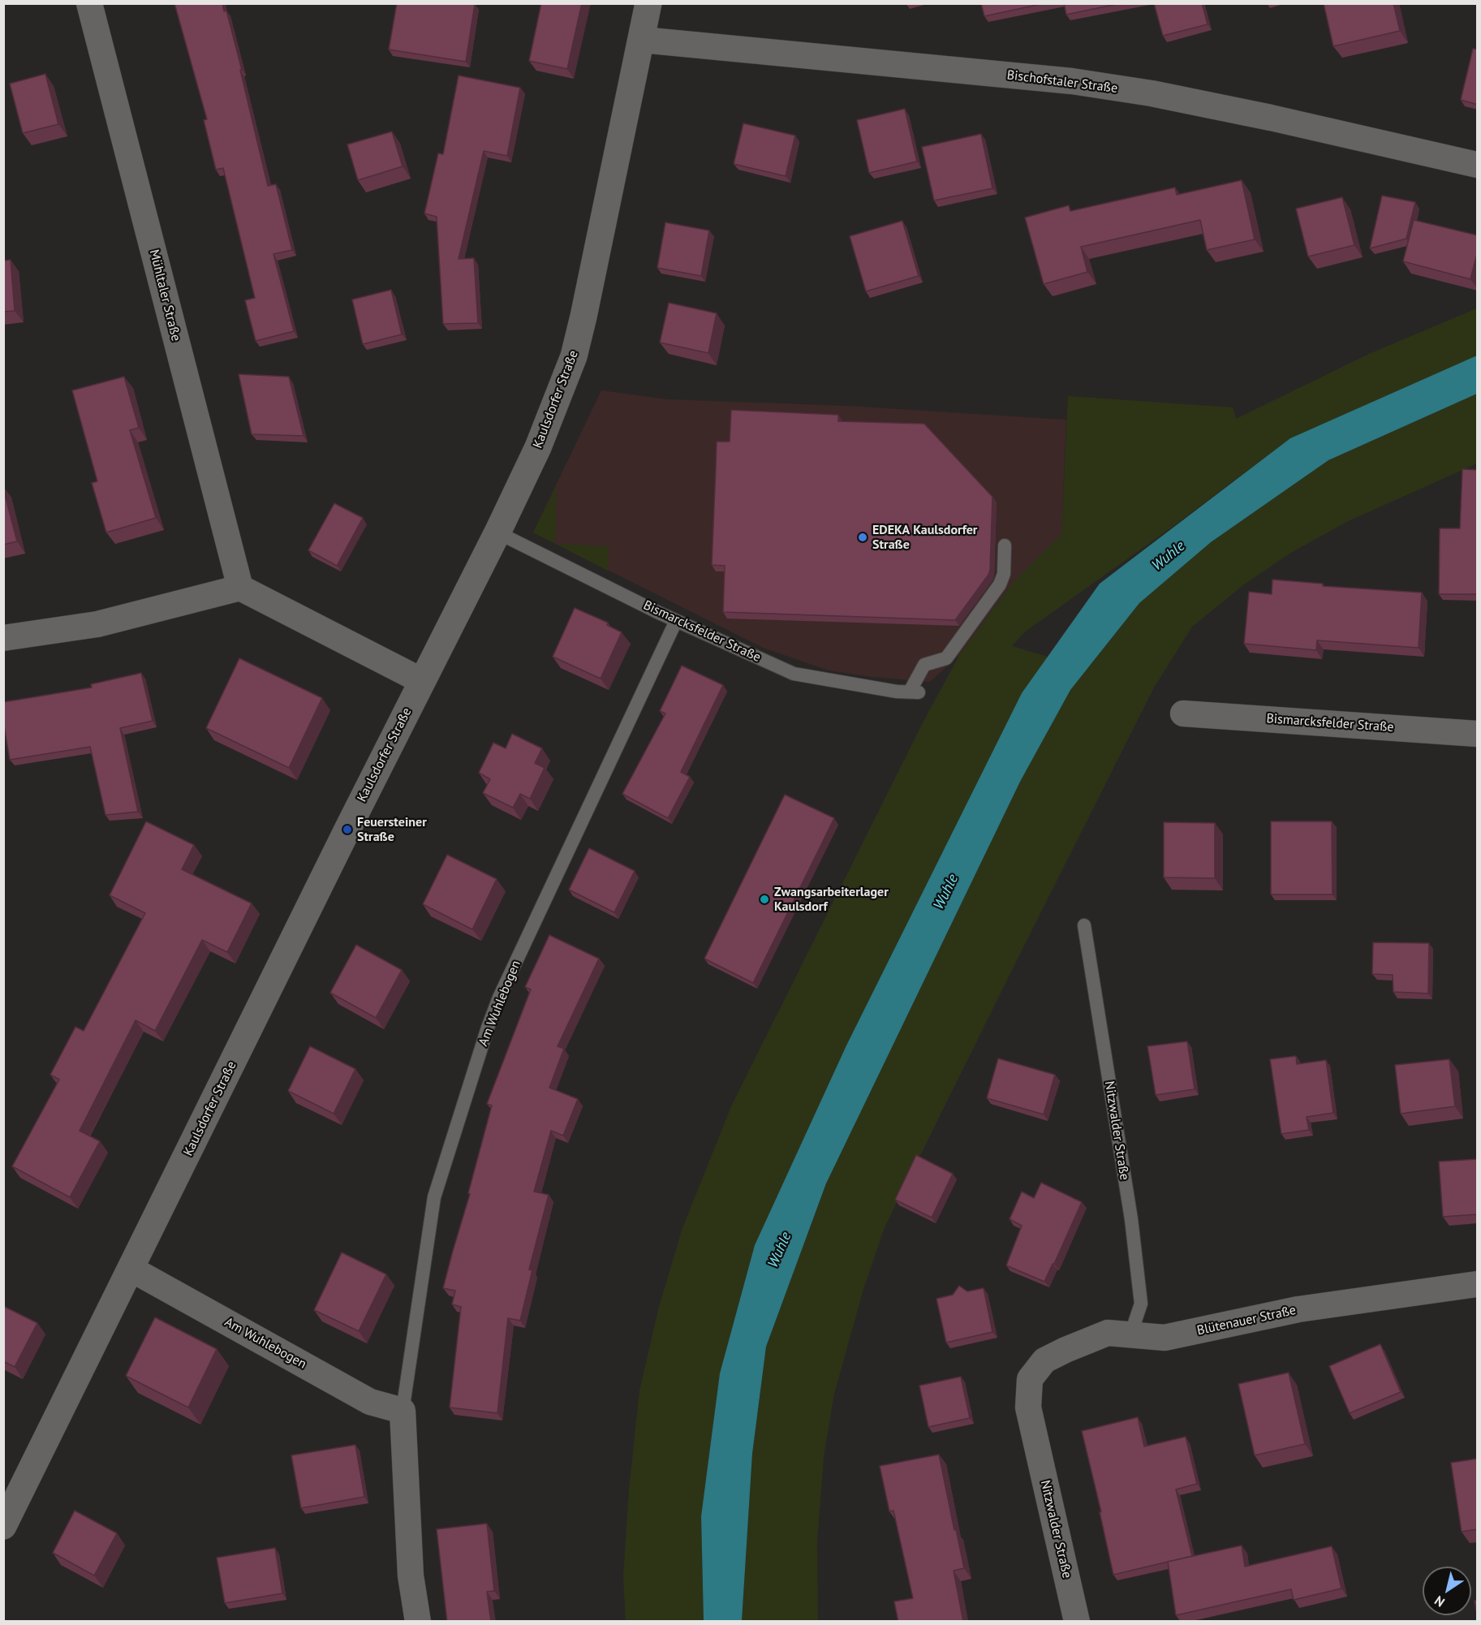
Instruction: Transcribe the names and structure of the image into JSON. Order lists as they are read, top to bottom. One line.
{"streets":{"main road":["Kaulsdorfer Straße"],"street":["Bischofstaler Straße","Mühltaler Straße","Bismarcksfelder Straße","Am Wuhlebogen","Nitzwalder Straße","Blütenauer Straße"]},"crossings":[["Bischofstaler Straße","Kaulsdorfer Straße"],["Kaulsdorfer Straße","Bismarcksfelder Straße"],["Kaulsdorfer Straße","Am Wuhlebogen"],["Bismarcksfelder Straße","Am Wuhlebogen"],["Nitzwalder Straße","Blütenauer Straße"]],"water":["Wuhle"],"places":["EDEKA Kaulsdorfer Straße","Feuersteiner Straße","Zwangsarbeiterlager Kaulsdorf"],"north":"bottom left"}
